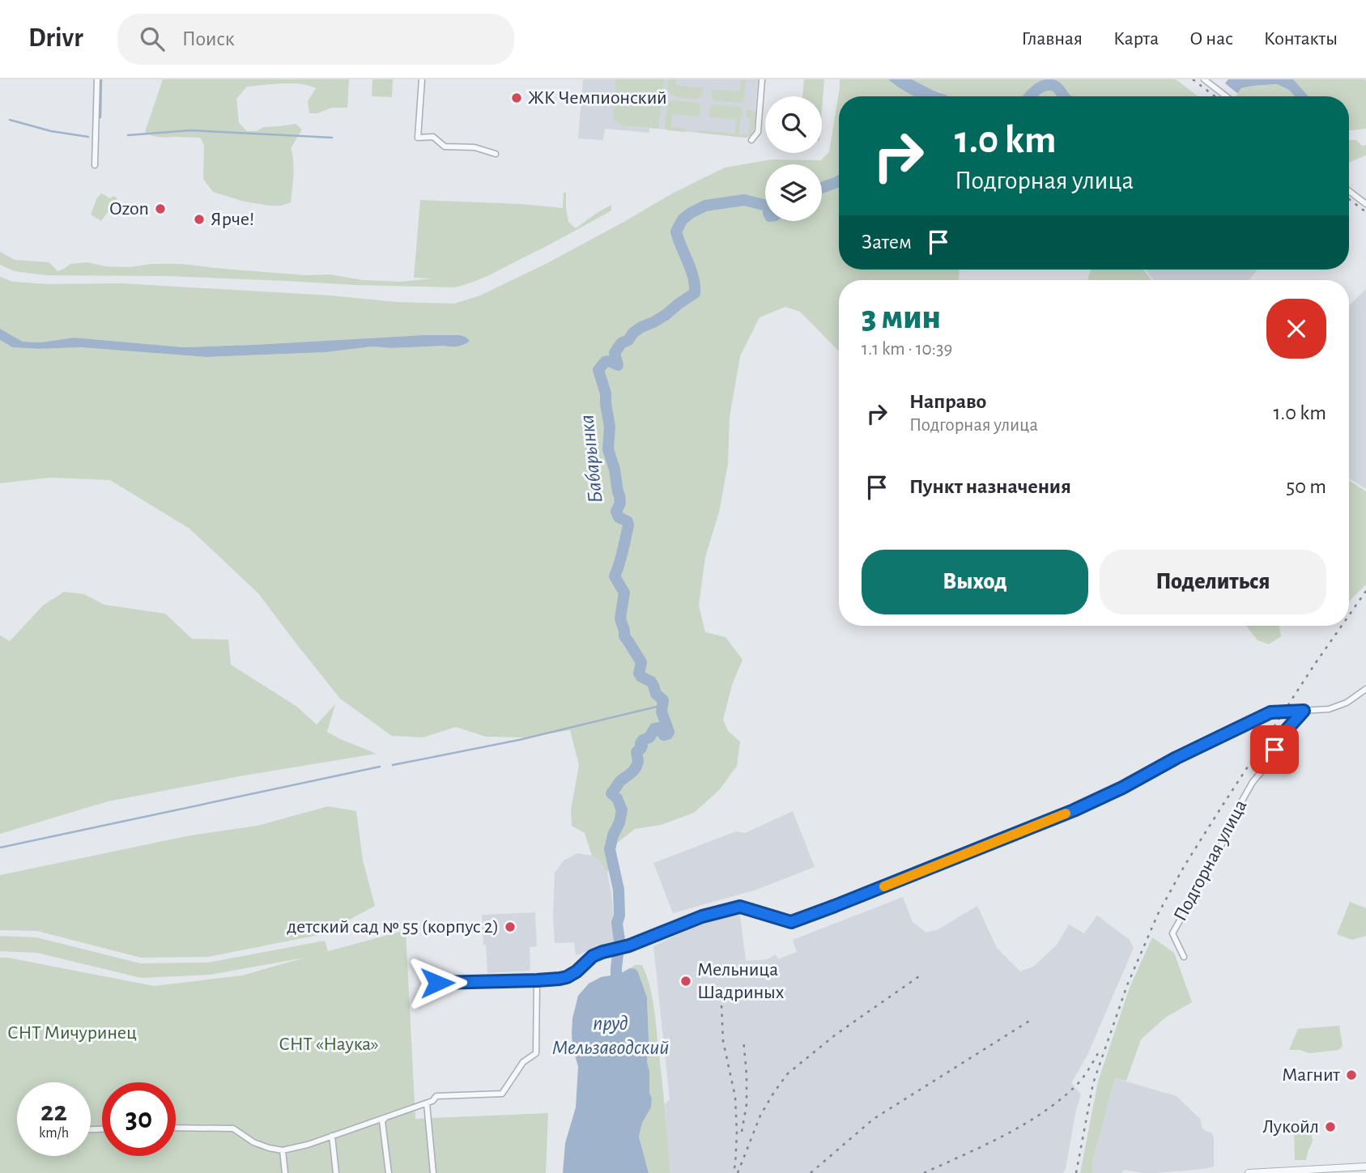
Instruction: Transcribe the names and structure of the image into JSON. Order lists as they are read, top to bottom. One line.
{"streets":{"street":["Подгорная улица"]},"water":["Бабарынка","пруд Мельзаводский"],"parks":["СНТ Мичуринец","СНТ «Наука»"],"places":["ЖК Чемпионский","Ozon","Ярче!","детский сад № 55 (корпус 2)","Мельница Шадриных","Магнит","Лукойл"],"page":{"header":"Drivr","search":"Поиск","nav":["Главная","Карта","О нас","Контакты"],"turn":["1.0 km","Подгорная улица"],"then":"Затем","heading":["3 мин","1.1 km · 10:39"],"list":[{"name":"Направо","note":"Подгорная улица","value":"1.0 km"},{"name":"Пункт назначения","value":"50 m"}],"buttons":["Выход","Поделиться"],"speed":"22 km/h","limit":"30"}}
